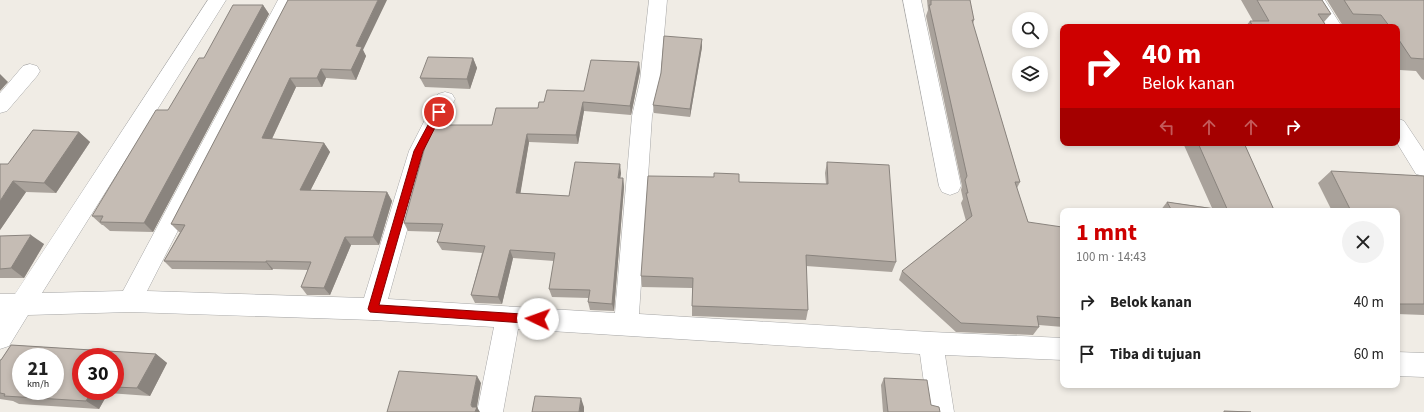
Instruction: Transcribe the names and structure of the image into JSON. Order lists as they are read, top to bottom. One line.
{"page":{"turn":["40 m","Belok kanan"],"heading":["1 mnt","100 m · 14:43"],"list":[{"name":"Belok kanan","value":"40 m"},{"name":"Tiba di tujuan","value":"60 m"}],"speed":"21 km/h","limit":"30"}}
